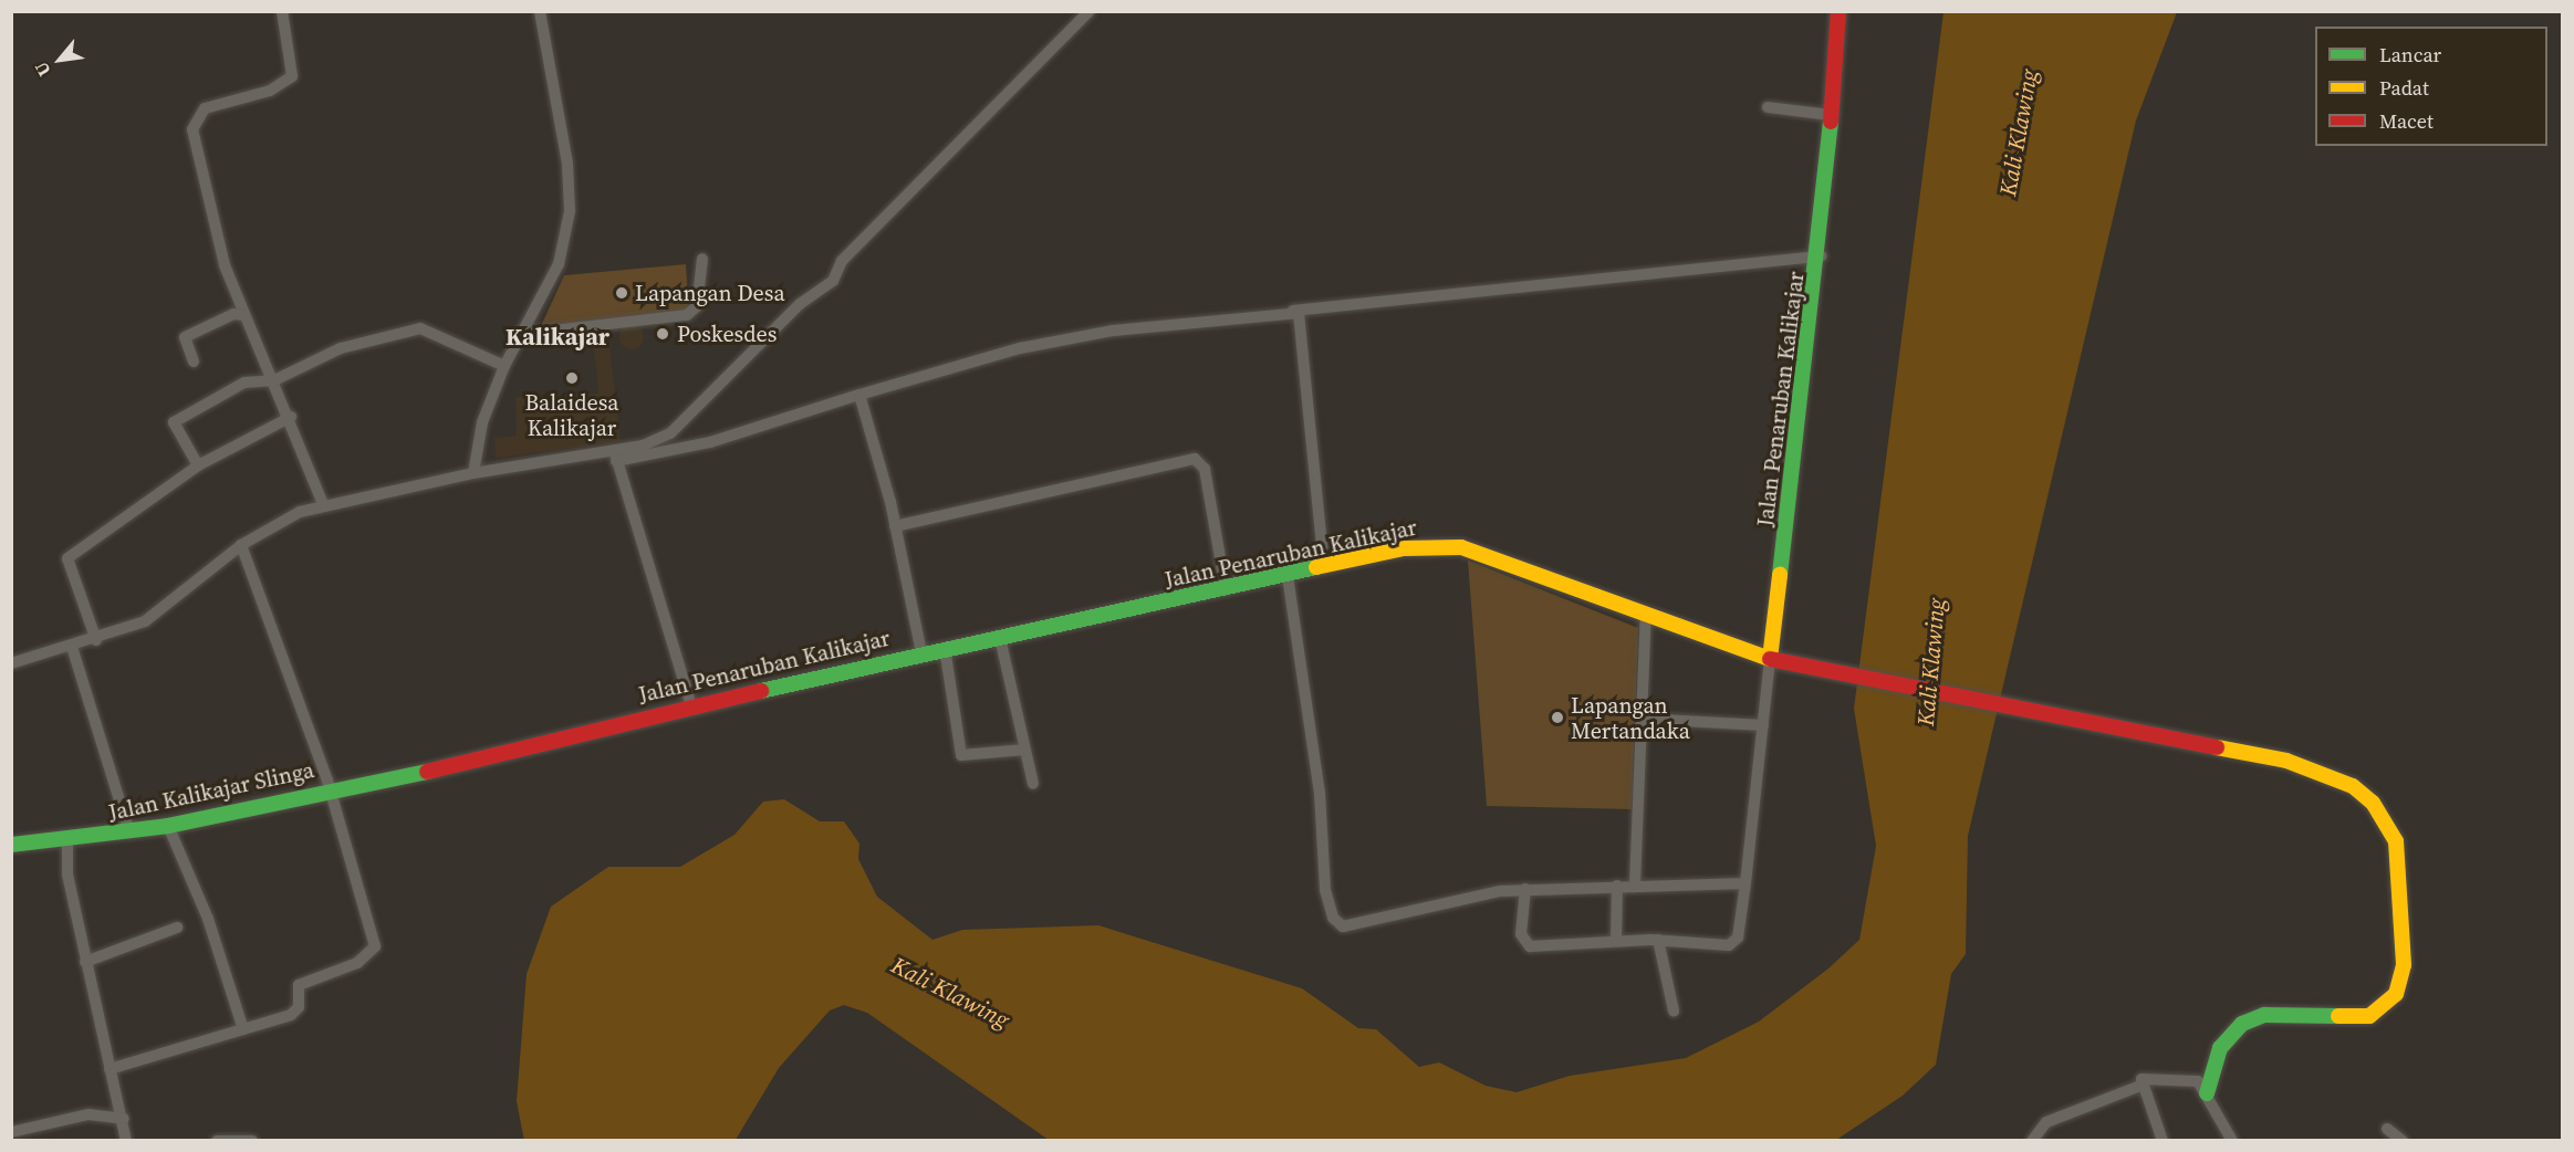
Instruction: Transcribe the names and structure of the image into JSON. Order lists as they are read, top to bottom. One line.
{"streets":{"street":["Jalan Penaruban Kalikajar","Jalan Kalikajar Slinga"]},"crossings":[["Jalan Penaruban Kalikajar","Jalan Kalikajar Slinga"]],"districts":["Kalikajar"],"water":["Kali Klawing"],"places":["Lapangan Desa","Poskesdes","Balaidesa Kalikajar","Lapangan Mertandaka"],"legend":["Lancar","Padat","Macet"],"north":"bottom left"}
